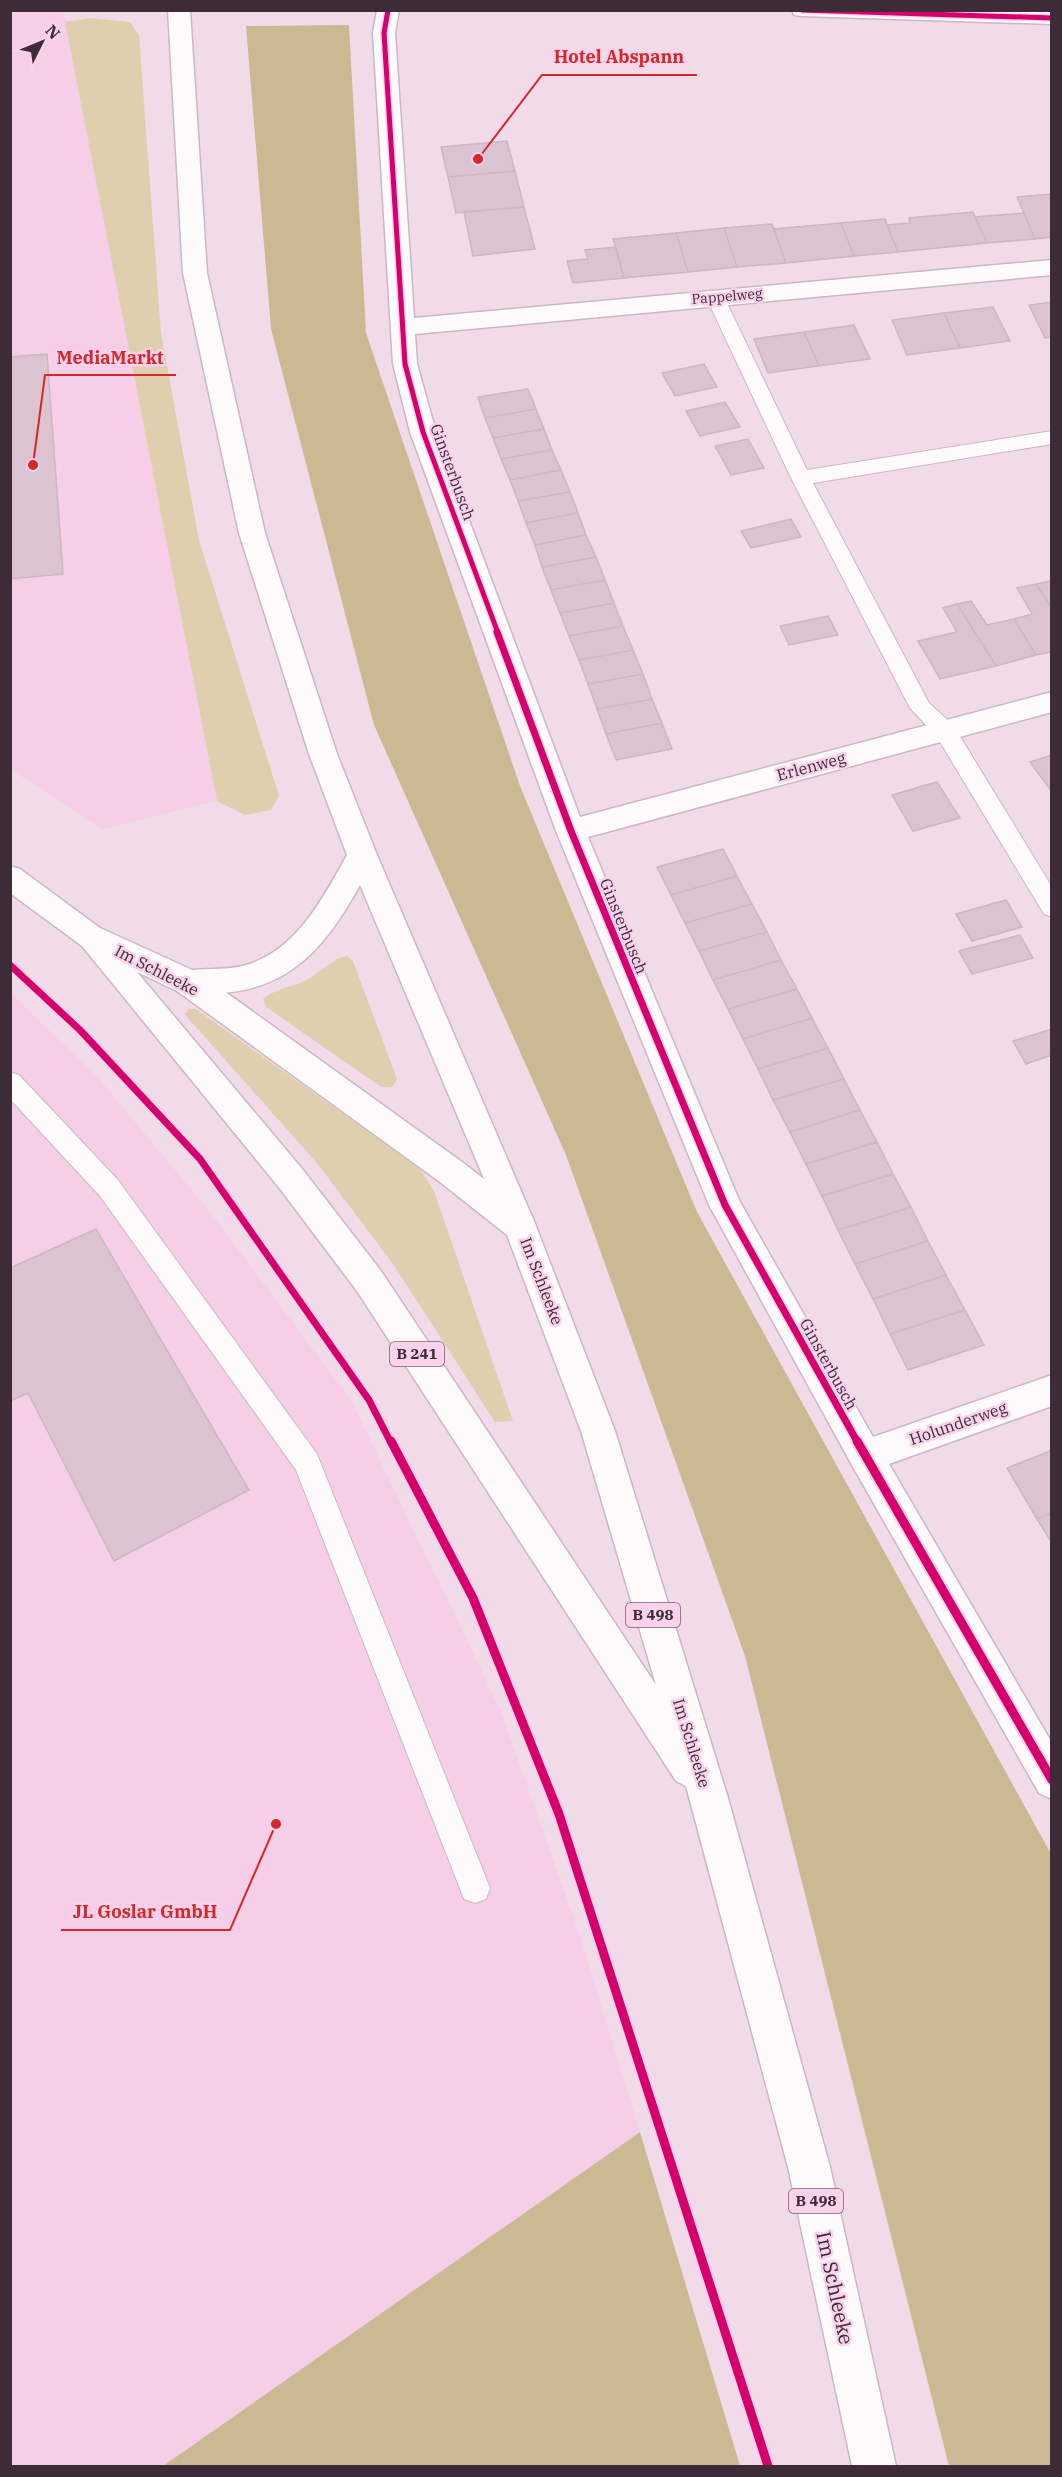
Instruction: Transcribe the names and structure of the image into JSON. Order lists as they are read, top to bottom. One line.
{"streets":{"main road":["Pappelweg","Ginsterbusch","Erlenweg","Im Schleeke","B 241","Holunderweg","B 498"]},"crossings":[["Pappelweg","Ginsterbusch"],["Ginsterbusch","Erlenweg"],["Ginsterbusch","Holunderweg"]],"places":["Hotel Abspann","MediaMarkt","JL Goslar GmbH"],"north":"top right"}
